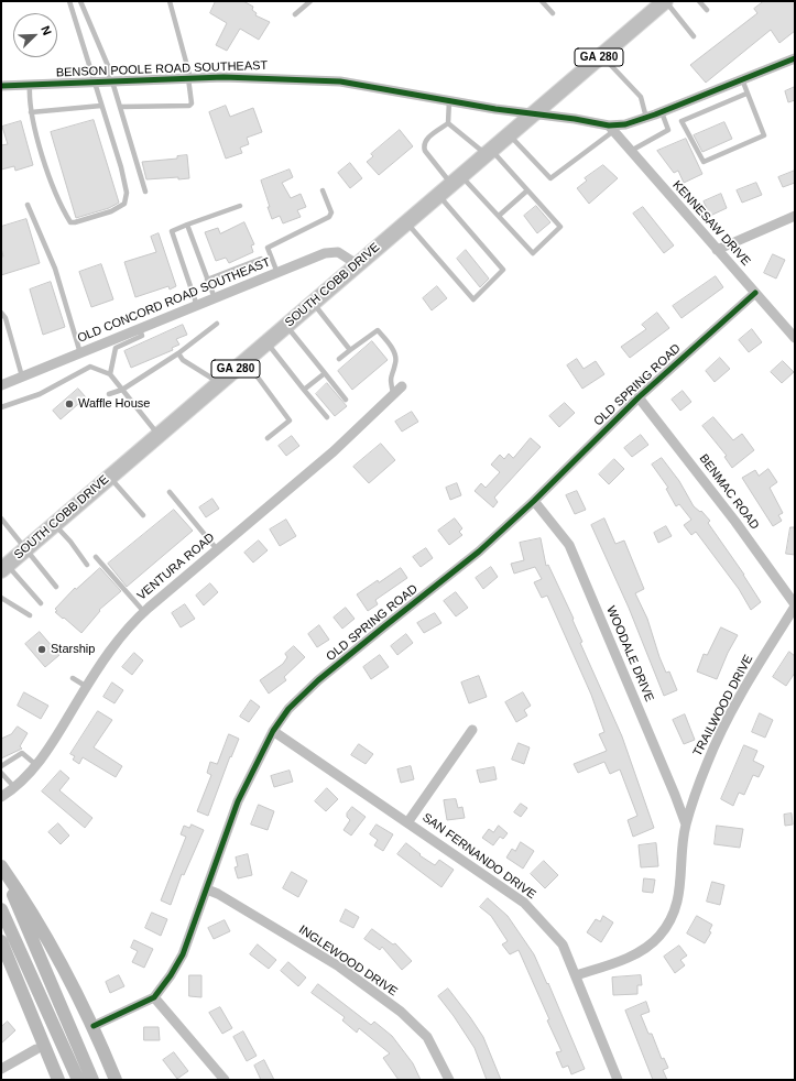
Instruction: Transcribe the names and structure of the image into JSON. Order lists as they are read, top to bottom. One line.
{"streets":{"main road":["GA 280","SOUTH COBB DRIVE"],"street":["BENSON POOLE ROAD SOUTHEAST","KENNESAW DRIVE","OLD CONCORD ROAD SOUTHEAST","OLD SPRING ROAD","BENMAC ROAD","VENTURA ROAD","WOODALE DRIVE","TRAILWOOD DRIVE","SAN FERNANDO DRIVE","INGLEWOOD DRIVE"]},"crossings":[["BENSON POOLE ROAD SOUTHEAST","SOUTH COBB DRIVE"],["KENNESAW DRIVE","OLD SPRING ROAD"],["SOUTH COBB DRIVE","OLD CONCORD ROAD SOUTHEAST"],["OLD SPRING ROAD","BENMAC ROAD"],["OLD SPRING ROAD","WOODALE DRIVE"],["OLD SPRING ROAD","SAN FERNANDO DRIVE"],["OLD SPRING ROAD","INGLEWOOD DRIVE"],["BENMAC ROAD","TRAILWOOD DRIVE"],["WOODALE DRIVE","TRAILWOOD DRIVE"],["TRAILWOOD DRIVE","SAN FERNANDO DRIVE"]],"places":["Waffle House","Starship"],"north":"top right"}
